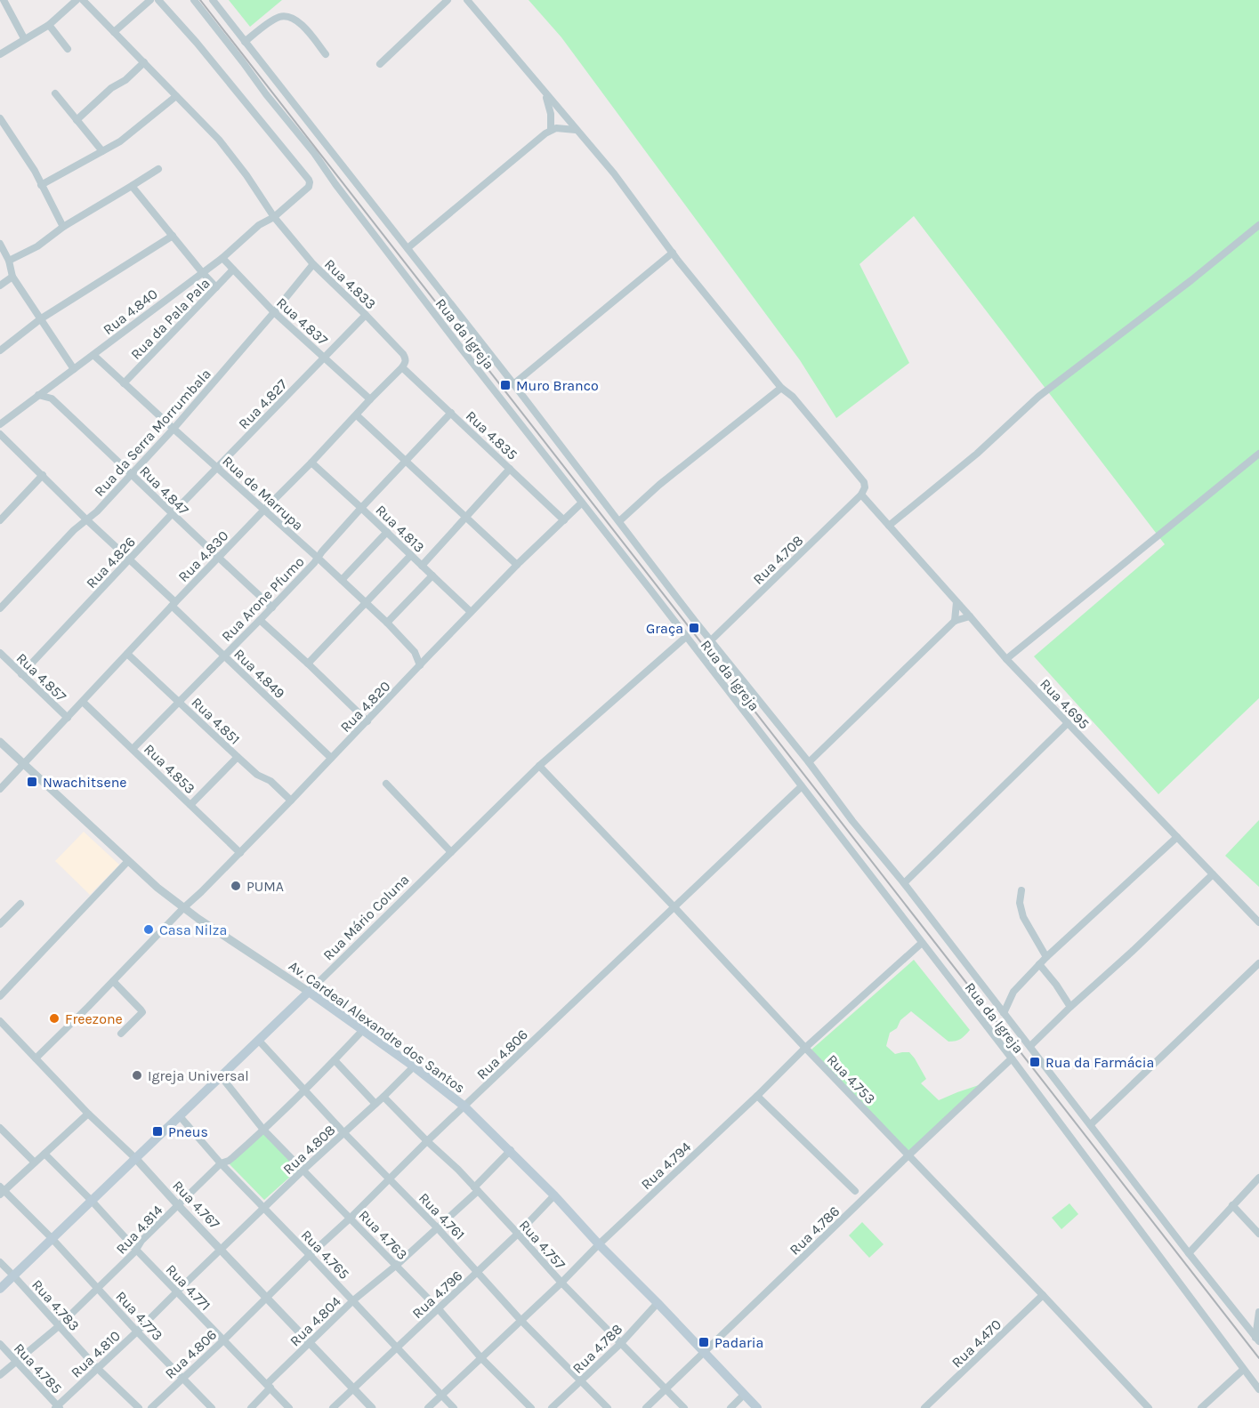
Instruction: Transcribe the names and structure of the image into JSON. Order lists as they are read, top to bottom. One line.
{"streets":{"main road":["Rua Mário Coluna","Av. Cardeal Alexandre dos Santos"],"street":["Rua 4.833","Rua 4.840","Rua da Pala Pala","Rua 4.837","Rua da Igreja","Rua 4.827","Rua da Serra Morrumbala","Rua 4.835","Rua 4.847","Rua de Marrupa","Rua 4.813","Rua 4.830","Rua 4.708","Rua 4.826","Rua Arone Pfumo","Rua 4.849","Rua 4.857","Rua 4.695","Rua 4.820","Rua 4.851","Rua 4.853","Rua 4.806","Rua 4.753","Rua 4.808","Rua 4.794","Rua 4.767","Rua 4.761","Rua 4.814","Rua 4.786","Rua 4.763","Rua 4.757","Rua 4.765","Rua 4.771","Rua 4.796","Rua 4.783","Rua 4.773","Rua 4.804","Rua 4.470","Rua 4.788","Rua 4.810","Rua 4.785"]},"crossings":[["Rua 4.833","Rua 4.840"],["Rua 4.833","Rua 4.827"],["Rua 4.833","Rua da Serra Morrumbala"],["Rua 4.833","Rua 4.835"],["Rua 4.833","Rua 4.830"],["Rua 4.840","Rua 4.837"],["Rua 4.840","Rua 4.847"],["Rua 4.840","Rua de Marrupa"],["Rua da Pala Pala","Rua 4.837"],["Rua da Pala Pala","Rua de Marrupa"],["Rua 4.837","Rua 4.827"],["Rua 4.837","Rua da Serra Morrumbala"],["Rua 4.837","Rua 4.830"],["Rua da Igreja","Rua 4.708"],["Rua da Igreja","Rua 4.820"],["Rua da Igreja","Rua Mário Coluna"],["Rua da Igreja","Rua 4.806"],["Rua da Igreja","Rua 4.794"],["Rua da Igreja","Rua 4.786"],["Rua 4.827","Rua de Marrupa"],["Rua 4.827","Rua 4.826"],["Rua da Serra Morrumbala","Rua 4.847"],["Rua da Serra Morrumbala","Rua de Marrupa"],["Rua da Serra Morrumbala","Rua 4.849"],["Rua 4.835","Rua 4.830"],["Rua 4.835","Rua Arone Pfumo"],["Rua 4.835","Rua 4.820"],["Rua 4.847","Rua 4.830"],["Rua 4.847","Rua 4.826"],["Rua 4.847","Rua Arone Pfumo"],["Rua de Marrupa","Rua 4.830"],["Rua de Marrupa","Rua 4.826"],["Rua de Marrupa","Rua Arone Pfumo"],["Rua 4.813","Rua 4.830"],["Rua 4.813","Rua Arone Pfumo"],["Rua 4.813","Rua 4.820"],["Rua 4.830","Rua 4.849"],["Rua 4.830","Rua 4.857"],["Rua 4.830","Rua 4.851"],["Rua 4.830","Rua 4.853"],["Rua 4.830","Av. Cardeal Alexandre dos Santos"],["Rua 4.708","Rua 4.695"],["Rua 4.826","Rua 4.849"],["Rua 4.826","Rua 4.857"],["Rua Arone Pfumo","Rua 4.849"],["Rua Arone Pfumo","Rua 4.851"],["Rua Arone Pfumo","Rua 4.853"],["Rua 4.849","Rua 4.820"],["Rua 4.820","Rua 4.851"],["Rua 4.820","Rua 4.853"],["Rua 4.820","Av. Cardeal Alexandre dos Santos"],["Rua 4.820","Rua 4.767"],["Rua Mário Coluna","Av. Cardeal Alexandre dos Santos"],["Rua Mário Coluna","Rua 4.753"],["Rua Mário Coluna","Rua 4.767"],["Rua Mário Coluna","Rua 4.761"],["Rua Mário Coluna","Rua 4.763"],["Rua Mário Coluna","Rua 4.765"],["Rua Mário Coluna","Rua 4.771"],["Rua Mário Coluna","Rua 4.783"],["Rua Mário Coluna","Rua 4.773"],["Av. Cardeal Alexandre dos Santos","Rua 4.806"],["Av. Cardeal Alexandre dos Santos","Rua 4.808"],["Av. Cardeal Alexandre dos Santos","Rua 4.794"],["Av. Cardeal Alexandre dos Santos","Rua 4.814"],["Av. Cardeal Alexandre dos Santos","Rua 4.786"],["Av. Cardeal Alexandre dos Santos","Rua 4.796"],["Av. Cardeal Alexandre dos Santos","Rua 4.804"],["Av. Cardeal Alexandre dos Santos","Rua 4.788"],["Rua 4.806","Rua 4.753"],["Rua 4.806","Rua 4.767"],["Rua 4.806","Rua 4.761"],["Rua 4.806","Rua 4.763"],["Rua 4.806","Rua 4.757"],["Rua 4.806","Rua 4.765"],["Rua 4.806","Rua 4.771"],["Rua 4.806","Rua 4.773"],["Rua 4.753","Rua 4.794"],["Rua 4.753","Rua 4.786"],["Rua 4.753","Rua 4.470"],["Rua 4.808","Rua 4.767"],["Rua 4.808","Rua 4.761"],["Rua 4.808","Rua 4.763"],["Rua 4.808","Rua 4.757"],["Rua 4.808","Rua 4.765"],["Rua 4.808","Rua 4.810"],["Rua 4.794","Rua 4.761"],["Rua 4.794","Rua 4.763"],["Rua 4.794","Rua 4.757"],["Rua 4.794","Rua 4.765"],["Rua 4.767","Rua 4.814"],["Rua 4.767","Rua 4.796"],["Rua 4.767","Rua 4.804"],["Rua 4.767","Rua 4.810"],["Rua 4.761","Rua 4.814"],["Rua 4.761","Rua 4.796"],["Rua 4.761","Rua 4.804"],["Rua 4.761","Rua 4.788"],["Rua 4.814","Rua 4.763"],["Rua 4.814","Rua 4.765"],["Rua 4.814","Rua 4.771"],["Rua 4.814","Rua 4.783"],["Rua 4.814","Rua 4.773"],["Rua 4.814","Rua 4.785"],["Rua 4.786","Rua 4.757"],["Rua 4.763","Rua 4.796"],["Rua 4.763","Rua 4.804"],["Rua 4.757","Rua 4.796"],["Rua 4.757","Rua 4.804"],["Rua 4.757","Rua 4.788"],["Rua 4.765","Rua 4.796"],["Rua 4.765","Rua 4.804"],["Rua 4.771","Rua 4.804"],["Rua 4.771","Rua 4.810"],["Rua 4.783","Rua 4.810"],["Rua 4.773","Rua 4.810"],["Rua 4.810","Rua 4.785"]],"places":{"transit":["Muro Branco","Graça","Nwachitsene","Rua da Farmácia","Pneus","Padaria"],"other":["PUMA","Casa Nilza","Freezone","Igreja Universal"]}}
